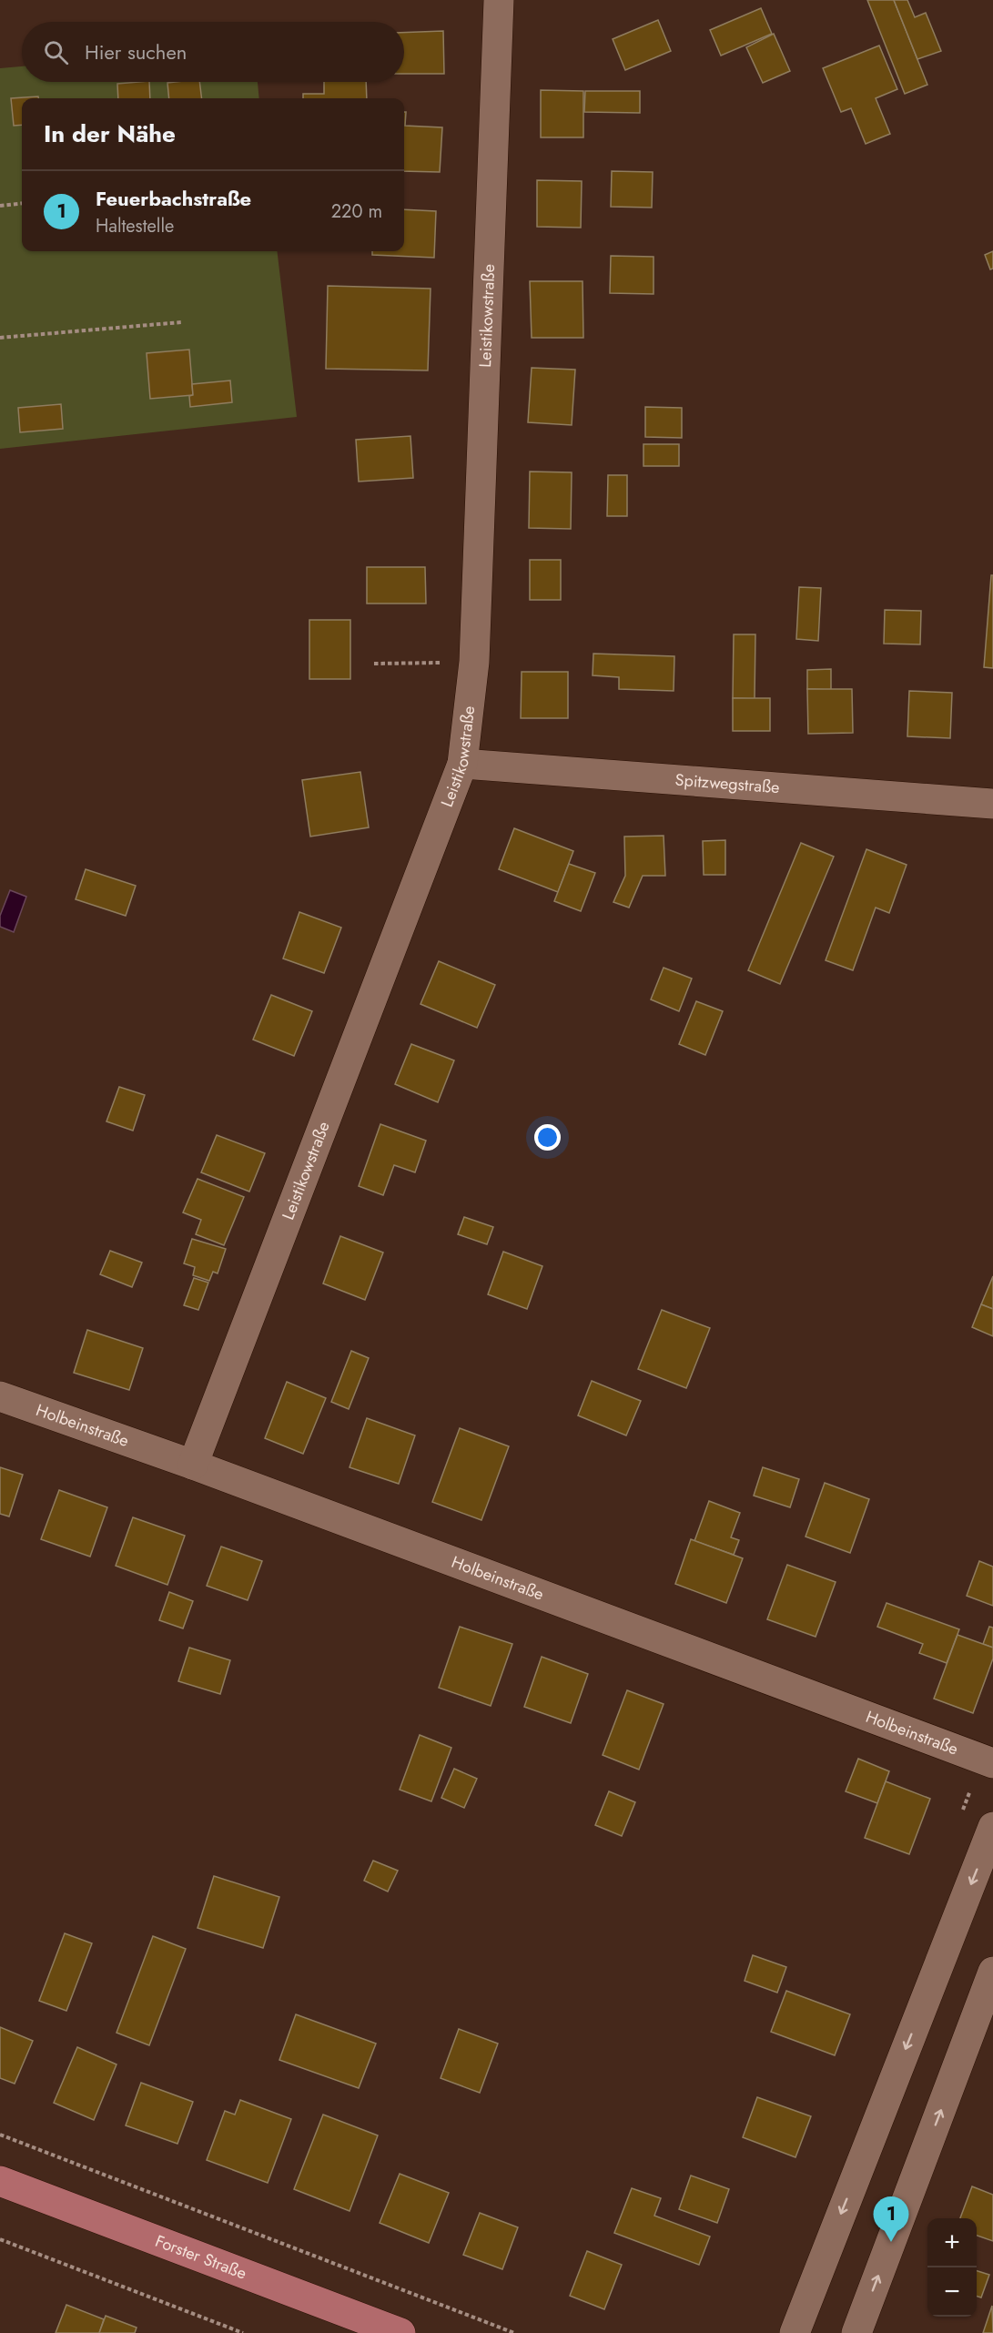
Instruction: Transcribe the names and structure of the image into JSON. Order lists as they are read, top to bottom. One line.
{"streets":{"main road":["Forster Straße"],"street":["Leistikowstraße","Spitzwegstraße","Holbeinstraße"]},"crossings":[["Leistikowstraße","Spitzwegstraße"],["Leistikowstraße","Holbeinstraße"]],"page":{"search":"Hier suchen","heading":"In der Nähe","list":[{"mark":"1","name":"Feuerbachstraße","note":"Haltestelle","value":"220 m"}],"pins":"1","map_buttons":["+","−"]}}
